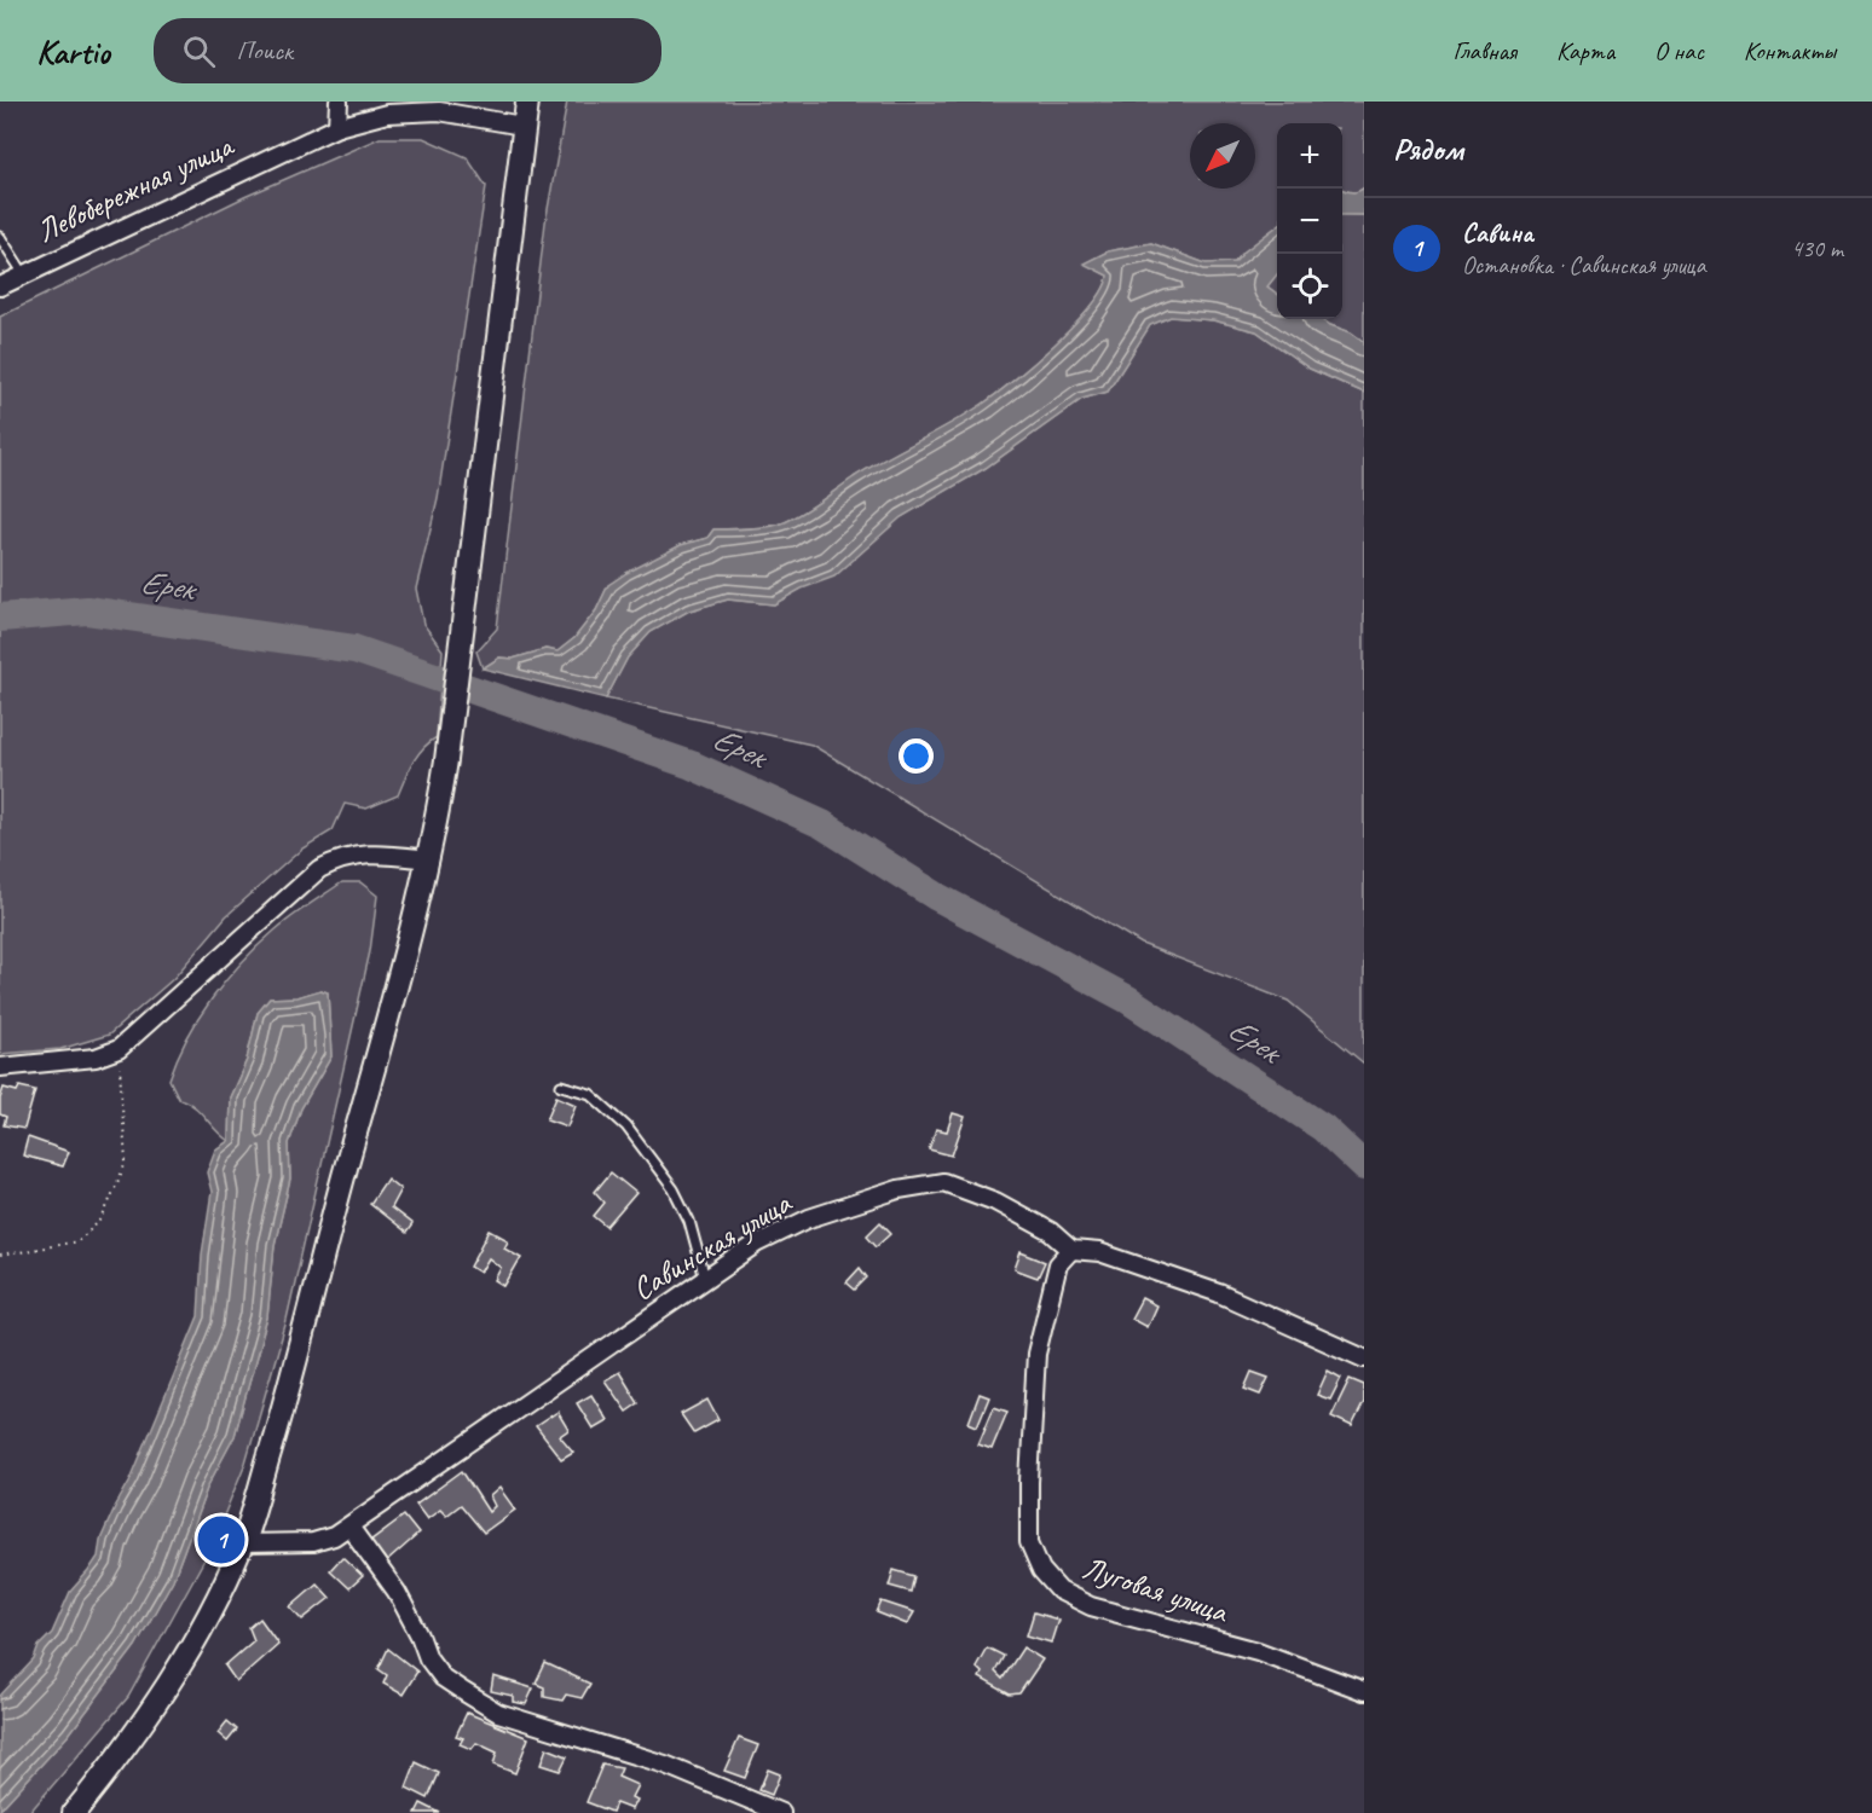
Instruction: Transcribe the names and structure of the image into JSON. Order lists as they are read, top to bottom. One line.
{"streets":{"street":["Левобережная улица","Савинская улица","Луговая улица"]},"crossings":[["Савинская улица","Луговая улица"]],"water":["Ерек"],"north":"bottom left","page":{"header":"Kartio","search":"Поиск","nav":["Главная","Карта","О нас","Контакты"],"heading":"Рядом","map_buttons":["+","−"],"list":[{"mark":"1","name":"Савина","note":"Остановка · Савинская улица","value":"430 m"}],"pins":"1"}}
